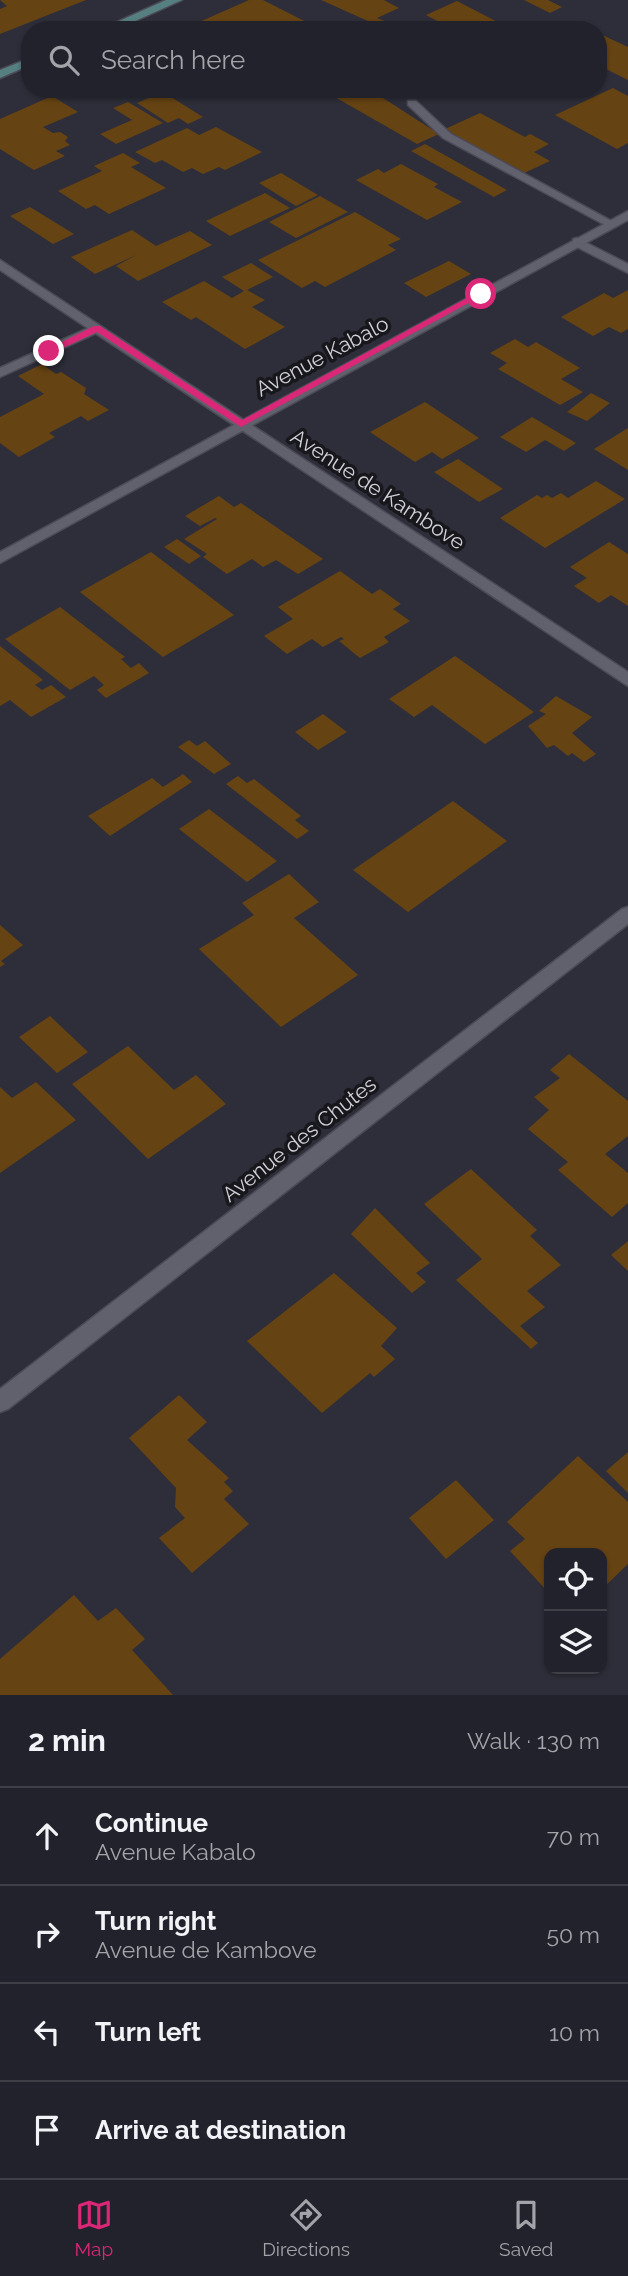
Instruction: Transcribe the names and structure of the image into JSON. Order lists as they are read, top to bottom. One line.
{"streets":{"street":["Avenue Kabalo","Avenue de Kambove","Avenue des Chutes"]},"crossings":[["Avenue Kabalo","Avenue de Kambove"]],"page":{"search":"Search here","heading":["2 min","Walk · 130 m"],"list":[["Continue","Avenue Kabalo","70 m"],["Turn right","Avenue de Kambove","50 m"],["Turn left","10 m"],"Arrive at destination"],"nav":["Map","Directions","Saved"]}}
